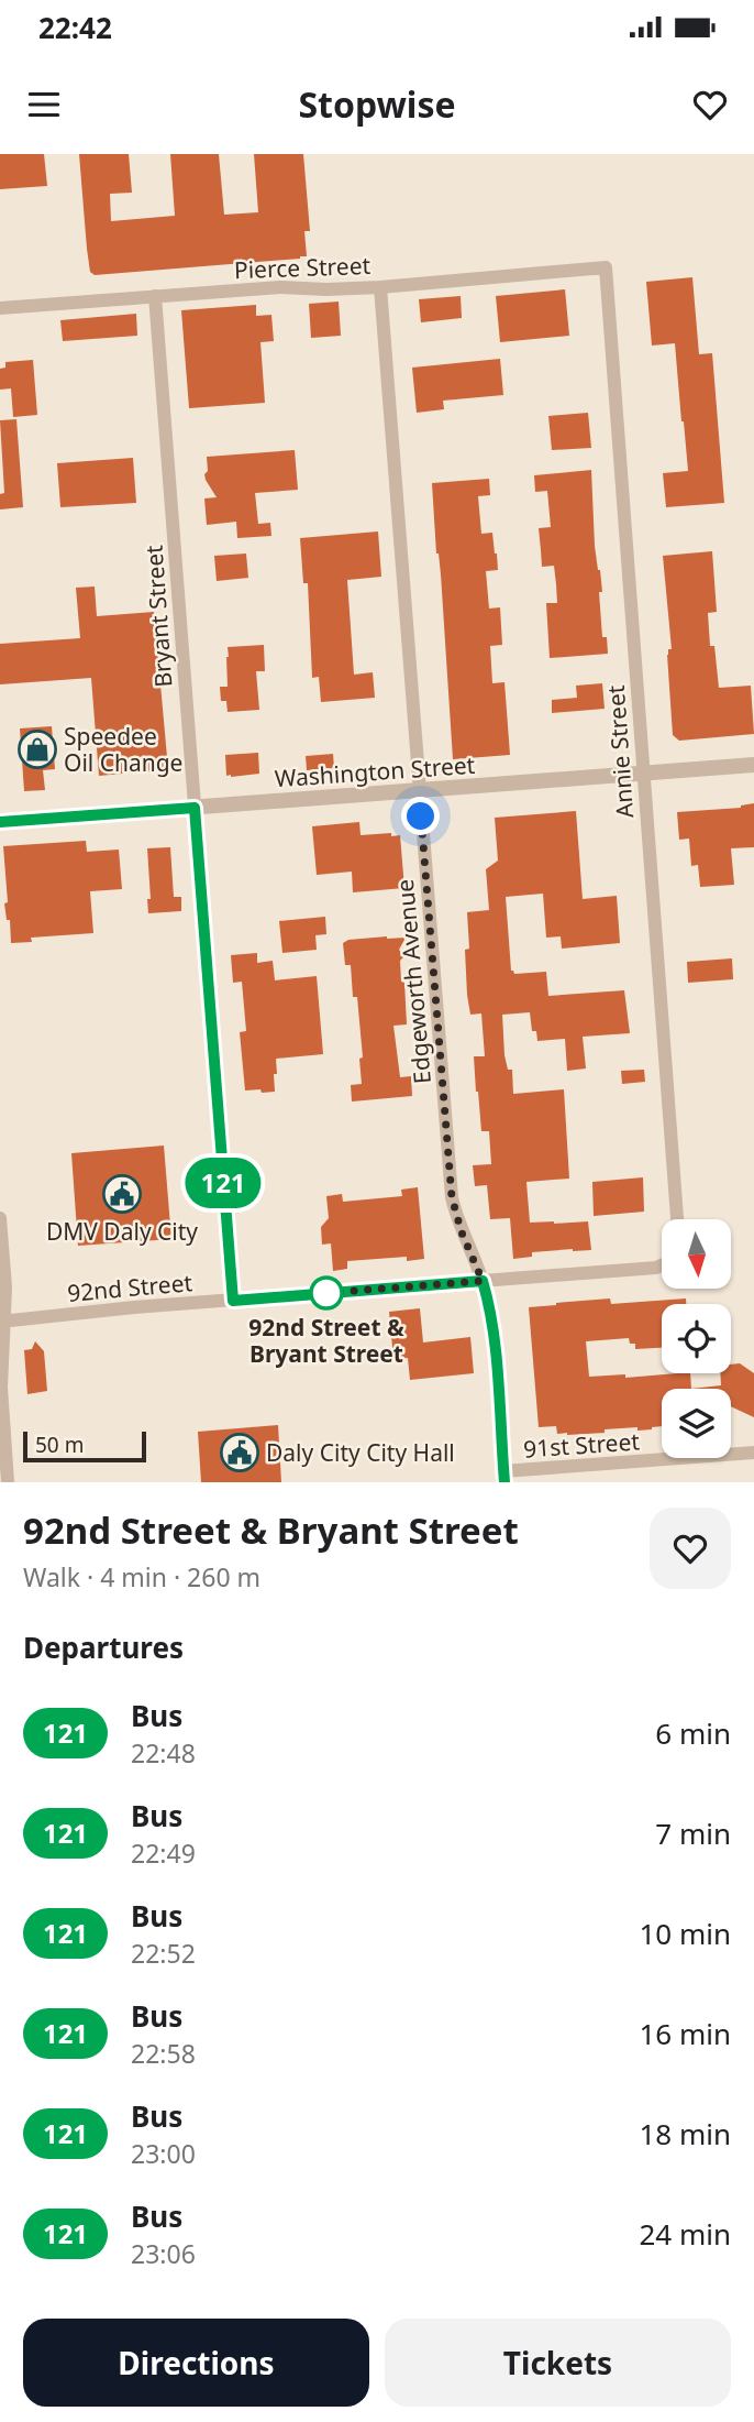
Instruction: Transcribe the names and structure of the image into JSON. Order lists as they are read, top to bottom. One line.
{"streets":{"street":["Pierce Street","Bryant Street","Annie Street","Washington Street","Edgeworth Avenue","92nd Street","91st Street"]},"crossings":[["Pierce Street","Bryant Street"],["Pierce Street","Annie Street"],["Pierce Street","Edgeworth Avenue"],["Bryant Street","Washington Street"],["Bryant Street","92nd Street"],["Annie Street","Washington Street"],["Washington Street","Edgeworth Avenue"],["Edgeworth Avenue","92nd Street"],["Edgeworth Avenue","91st Street"]],"places":{"shop":["Speedee Oil Change"],"public building":["DMV Daly City","Daly City City Hall"],"other":["92nd Street & Bryant Street"]},"lines":["bus line 121"],"scale_bar":"50 m","north":"bottom","page":{"status":"22:42","header":"Stopwise","on_map":"121","scale":"50 m","heading":[["92nd Street & Bryant Street","Walk · 4 min · 260 m"],"Departures"],"list":[{"mark":"121","name":"Bus","note":"22:48","value":"6 min"},{"mark":"121","name":"Bus","note":"22:49","value":"7 min"},{"mark":"121","name":"Bus","note":"22:52","value":"10 min"},{"mark":"121","name":"Bus","note":"22:58","value":"16 min"},{"mark":"121","name":"Bus","note":"23:00","value":"18 min"},{"mark":"121","name":"Bus","note":"23:06","value":"24 min"}],"buttons":["Directions","Tickets"]}}
